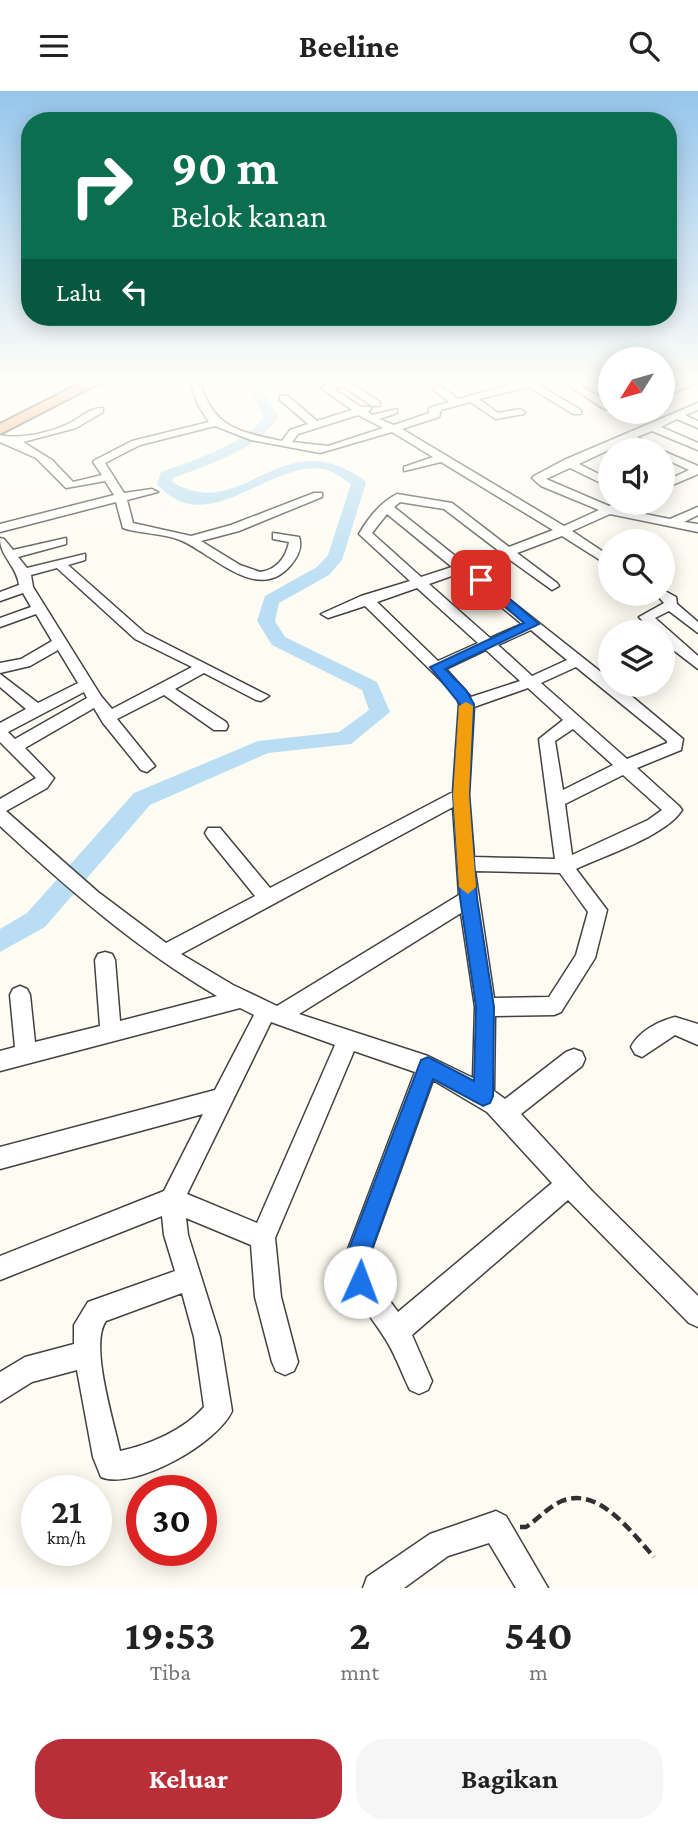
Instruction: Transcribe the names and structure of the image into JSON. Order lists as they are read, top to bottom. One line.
{"north":"bottom left","page":{"header":"Beeline","turn":["90 m","Belok kanan"],"then":"Lalu","speed":"21 km/h","limit":"30","eta":["19:53","Tiba","2","mnt","540","m"],"buttons":["Keluar","Bagikan"]}}
